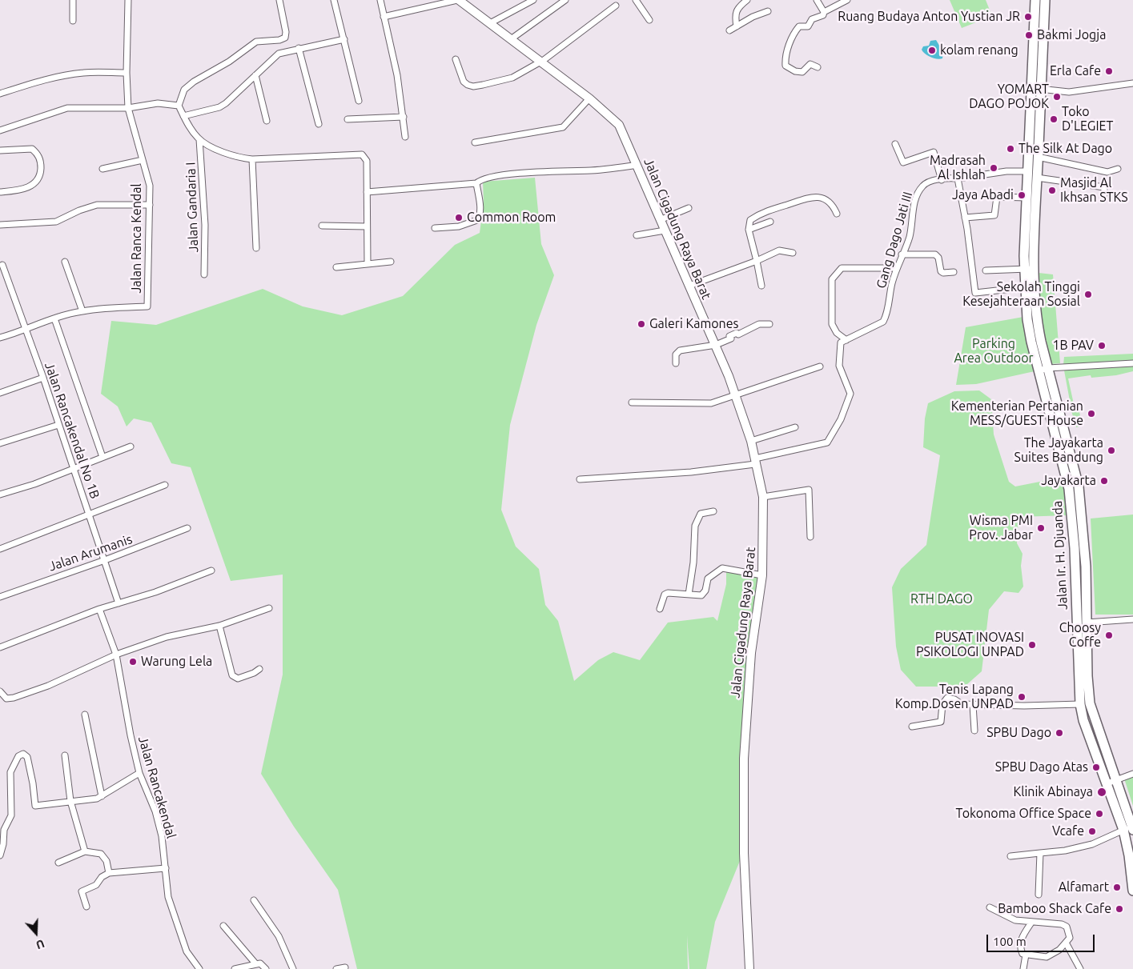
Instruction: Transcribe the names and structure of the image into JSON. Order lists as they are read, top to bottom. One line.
{"streets":{"main road":["Jalan Ir. H. Djuanda"],"street":["Jalan Gandaria I","Jalan Cigadung Raya Barat","Jalan Ranca Kendal","Gang Dago Jati III","Jalan Rancakendal No 1B","Jalan Arumanis","Jalan Rancakendal"]},"crossings":[["Jalan Ranca Kendal","Jalan Rancakendal No 1B"],["Gang Dago Jati III","Jalan Ir. H. Djuanda"],["Jalan Rancakendal No 1B","Jalan Arumanis"]],"parks":["Parking Area Outdoor","RTH DAGO"],"places":["Ruang Budaya Anton Yustian JR","Bakmi Jogja","kolam renang","Erla Cafe","YOMART DAGO POJOK","Toko D'LEGIET","The Silk At Dago","Madrasah Al Ishlah","Masjid Al Ikhsan STKS","Jaya Abadi","Common Room","Sekolah Tinggi Kesejahteraan Sosial","Galeri Kamones","1B PAV","Kementerian Pertanian MESS/GUEST House","The Jayakarta Suites Bandung","Jayakarta","Wisma PMI Prov. Jabar","Choosy Coffe","PUSAT INOVASI PSIKOLOGI UNPAD","Warung Lela","Tenis Lapang Komp.Dosen UNPAD","SPBU Dago","SPBU Dago Atas","Klinik Abinaya","Tokonoma Office Space","Vcafe","Alfamart","Bamboo Shack Cafe"],"scale_bar":"100 m","north":"bottom"}
